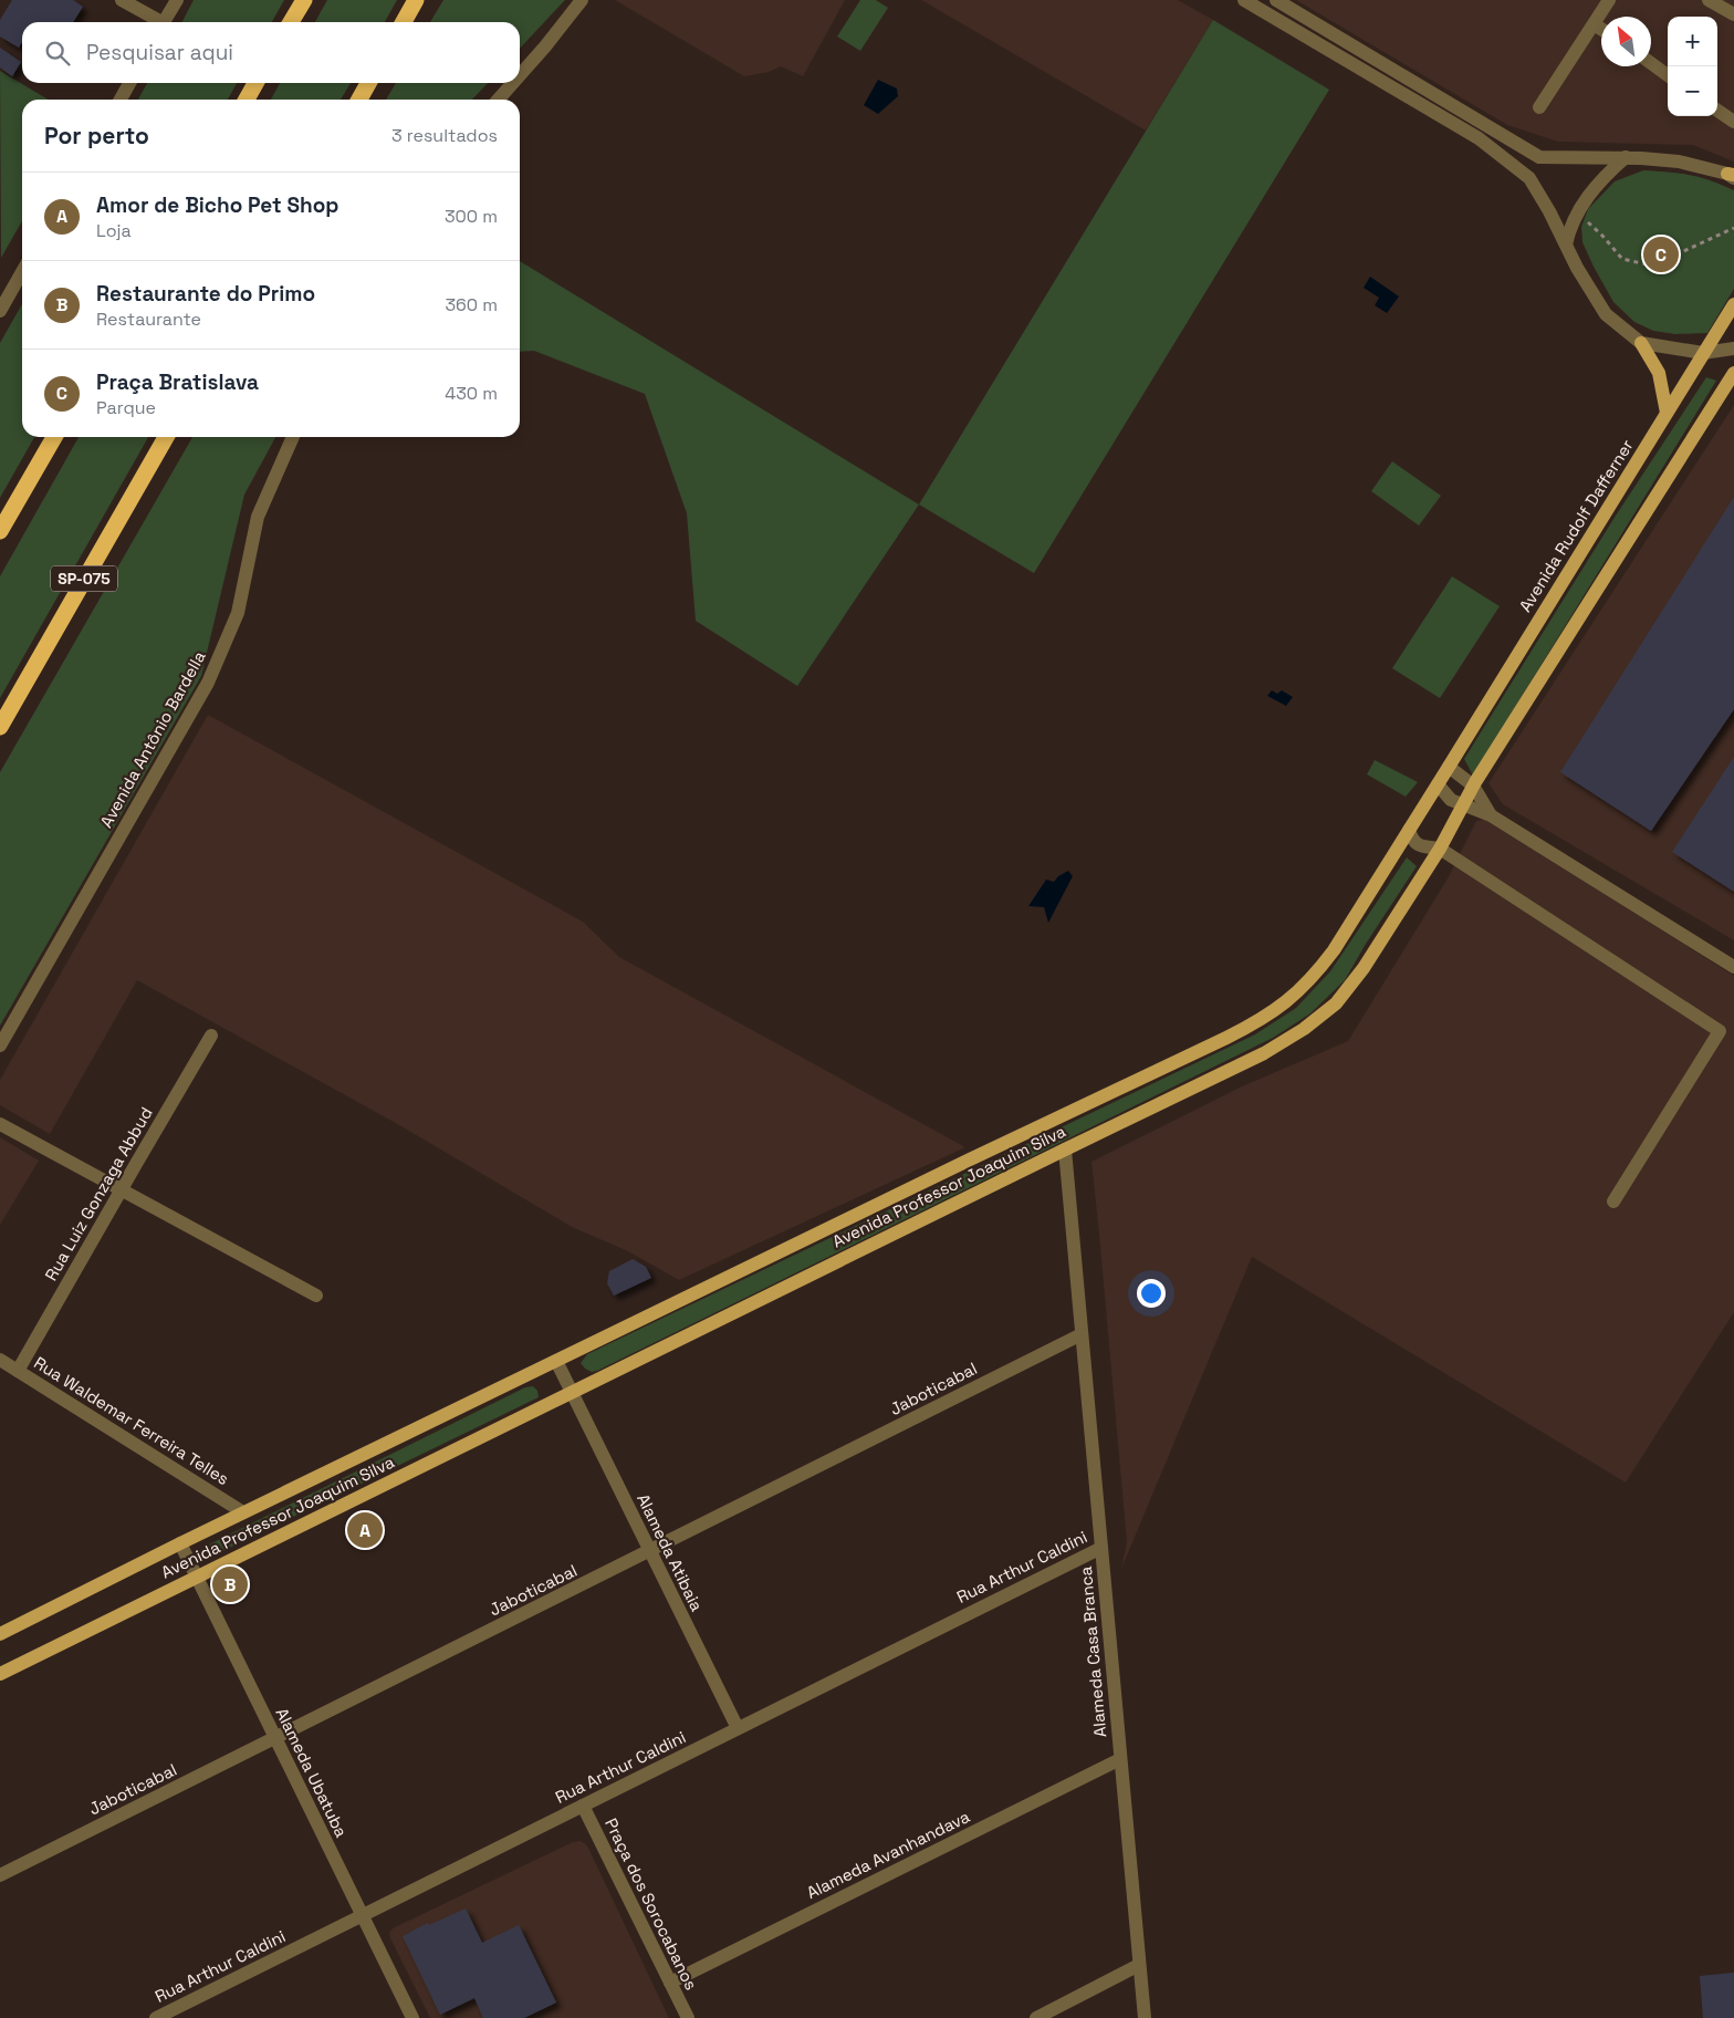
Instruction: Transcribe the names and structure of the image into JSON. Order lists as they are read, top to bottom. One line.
{"streets":{"highway":["SP-075"],"main road":["Avenida Rudolf Dafferner","Avenida Professor Joaquim Silva"],"street":["Avenida Antônio Bardella","Rua Luiz Gonzaga Abbud","Jaboticabal","Rua Waldemar Ferreira Telles","Alameda Atibaia","Rua Arthur Caldini","Alameda Casa Branca","Alameda Ubatuba","Alameda Avanhandava","Praça dos Sorocabanos"]},"crossings":[["Avenida Rudolf Dafferner","Avenida Professor Joaquim Silva"],["Avenida Professor Joaquim Silva","Rua Waldemar Ferreira Telles"],["Avenida Professor Joaquim Silva","Alameda Atibaia"],["Avenida Professor Joaquim Silva","Alameda Casa Branca"],["Avenida Professor Joaquim Silva","Alameda Ubatuba"],["Rua Luiz Gonzaga Abbud","Rua Waldemar Ferreira Telles"],["Jaboticabal","Alameda Atibaia"],["Jaboticabal","Alameda Casa Branca"],["Jaboticabal","Alameda Ubatuba"],["Alameda Atibaia","Rua Arthur Caldini"],["Rua Arthur Caldini","Alameda Casa Branca"],["Rua Arthur Caldini","Alameda Ubatuba"],["Rua Arthur Caldini","Praça dos Sorocabanos"],["Alameda Casa Branca","Alameda Avanhandava"],["Alameda Avanhandava","Praça dos Sorocabanos"]],"north":"top left","page":{"map_buttons":["+","−"],"search":"Pesquisar aqui","heading":["Por perto","3 resultados"],"list":[{"mark":"A","name":"Amor de Bicho Pet Shop","note":"Loja","value":"300 m"},{"mark":"B","name":"Restaurante do Primo","note":"Restaurante","value":"360 m"},{"mark":"C","name":"Praça Bratislava","note":"Parque","value":"430 m"}],"pins":["C","A","B"]}}
